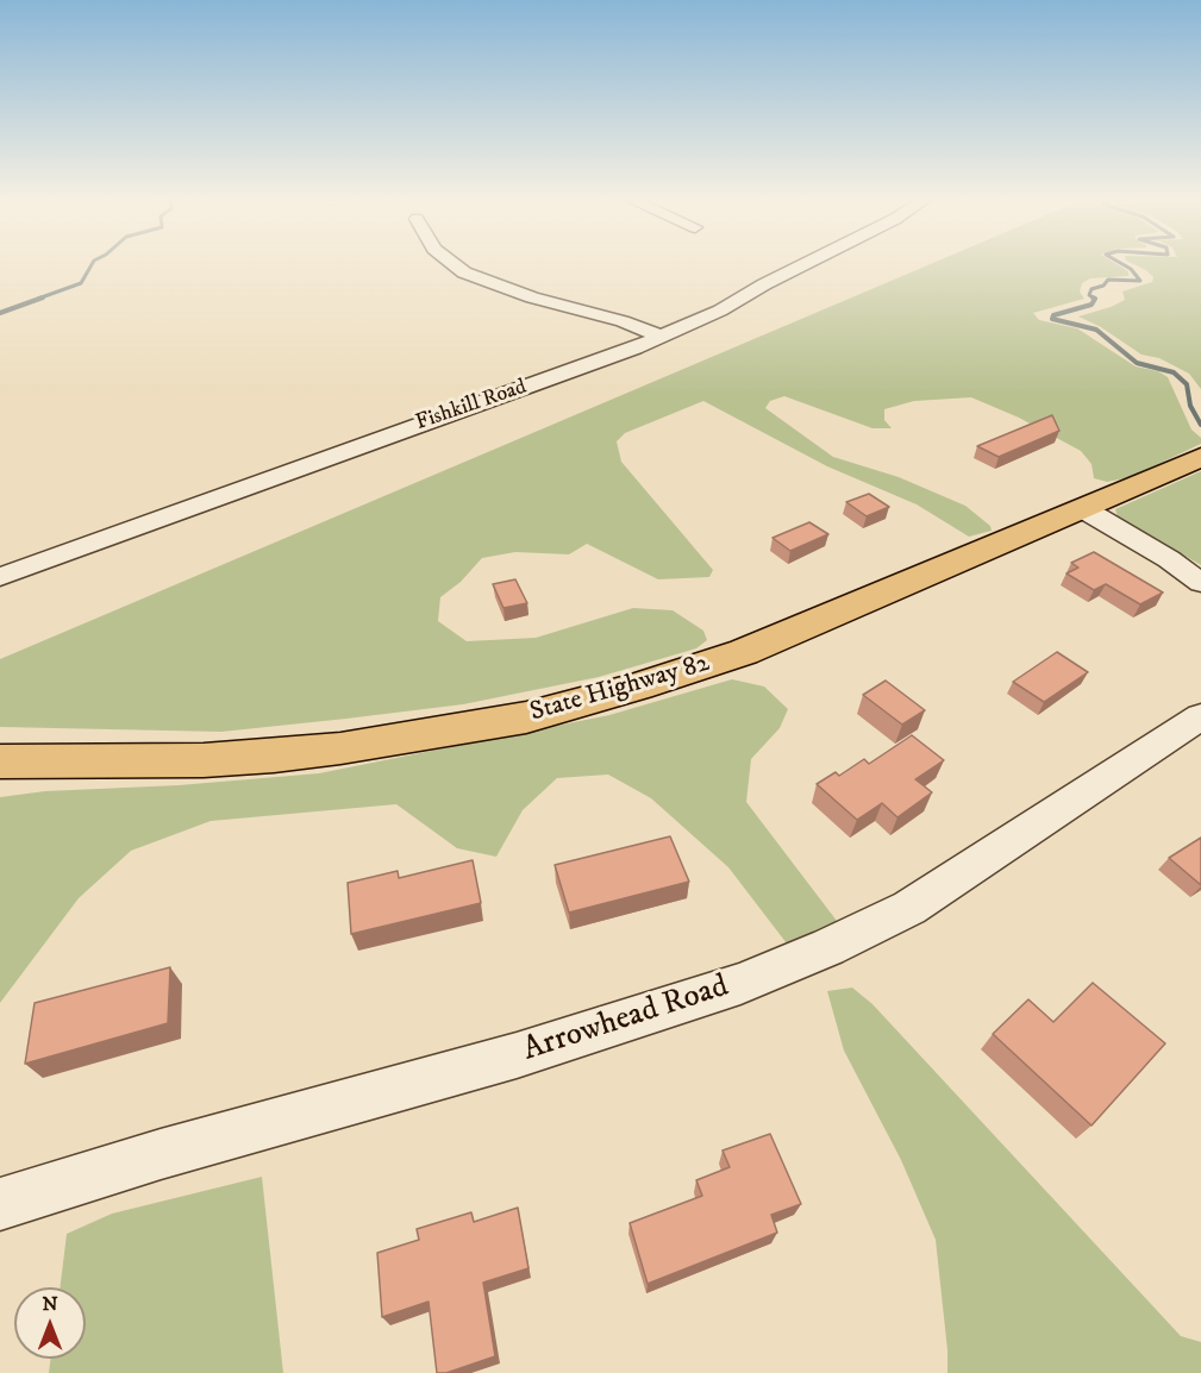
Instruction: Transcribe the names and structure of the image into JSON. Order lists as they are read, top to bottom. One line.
{"streets":{"main road":["State Highway 82"],"street":["Fishkill Road","Arrowhead Road"]},"north":"top"}
